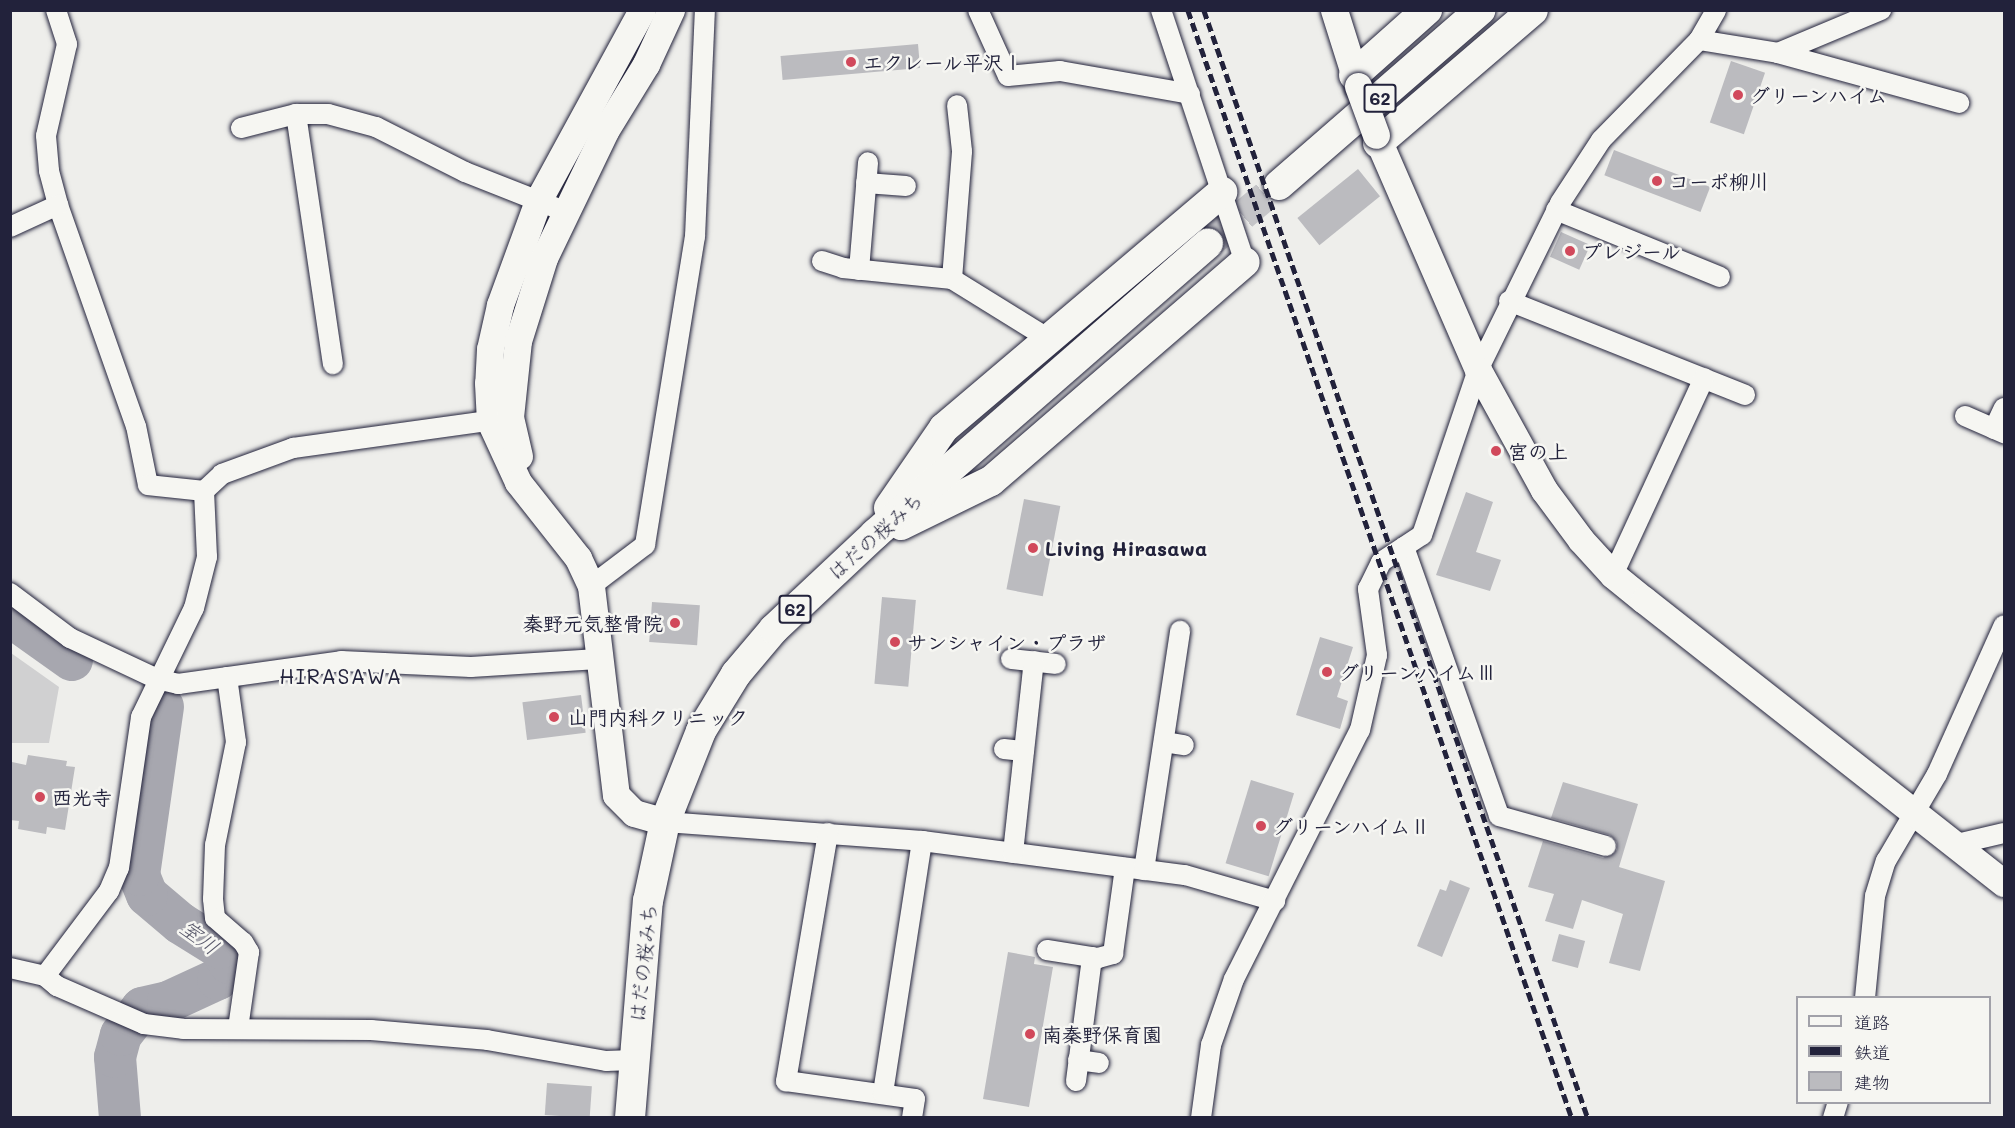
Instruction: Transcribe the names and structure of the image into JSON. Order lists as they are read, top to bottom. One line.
{"streets":{"main road":["62","はだの桜みち"]},"districts":["HIRASAWA"],"water":["室川"],"places":["エクレール平沢Ⅰ","グリーンハイム","コーポ柳川","プレジール","宮の上","Living Hirasawa","秦野元気整骨院","サンシャイン・プラザ","グリーンハイムⅢ","山門内科クリニック","西光寺","グリーンハイムⅡ","南秦野保育園"],"legend":["道路","鉄道","建物"]}
